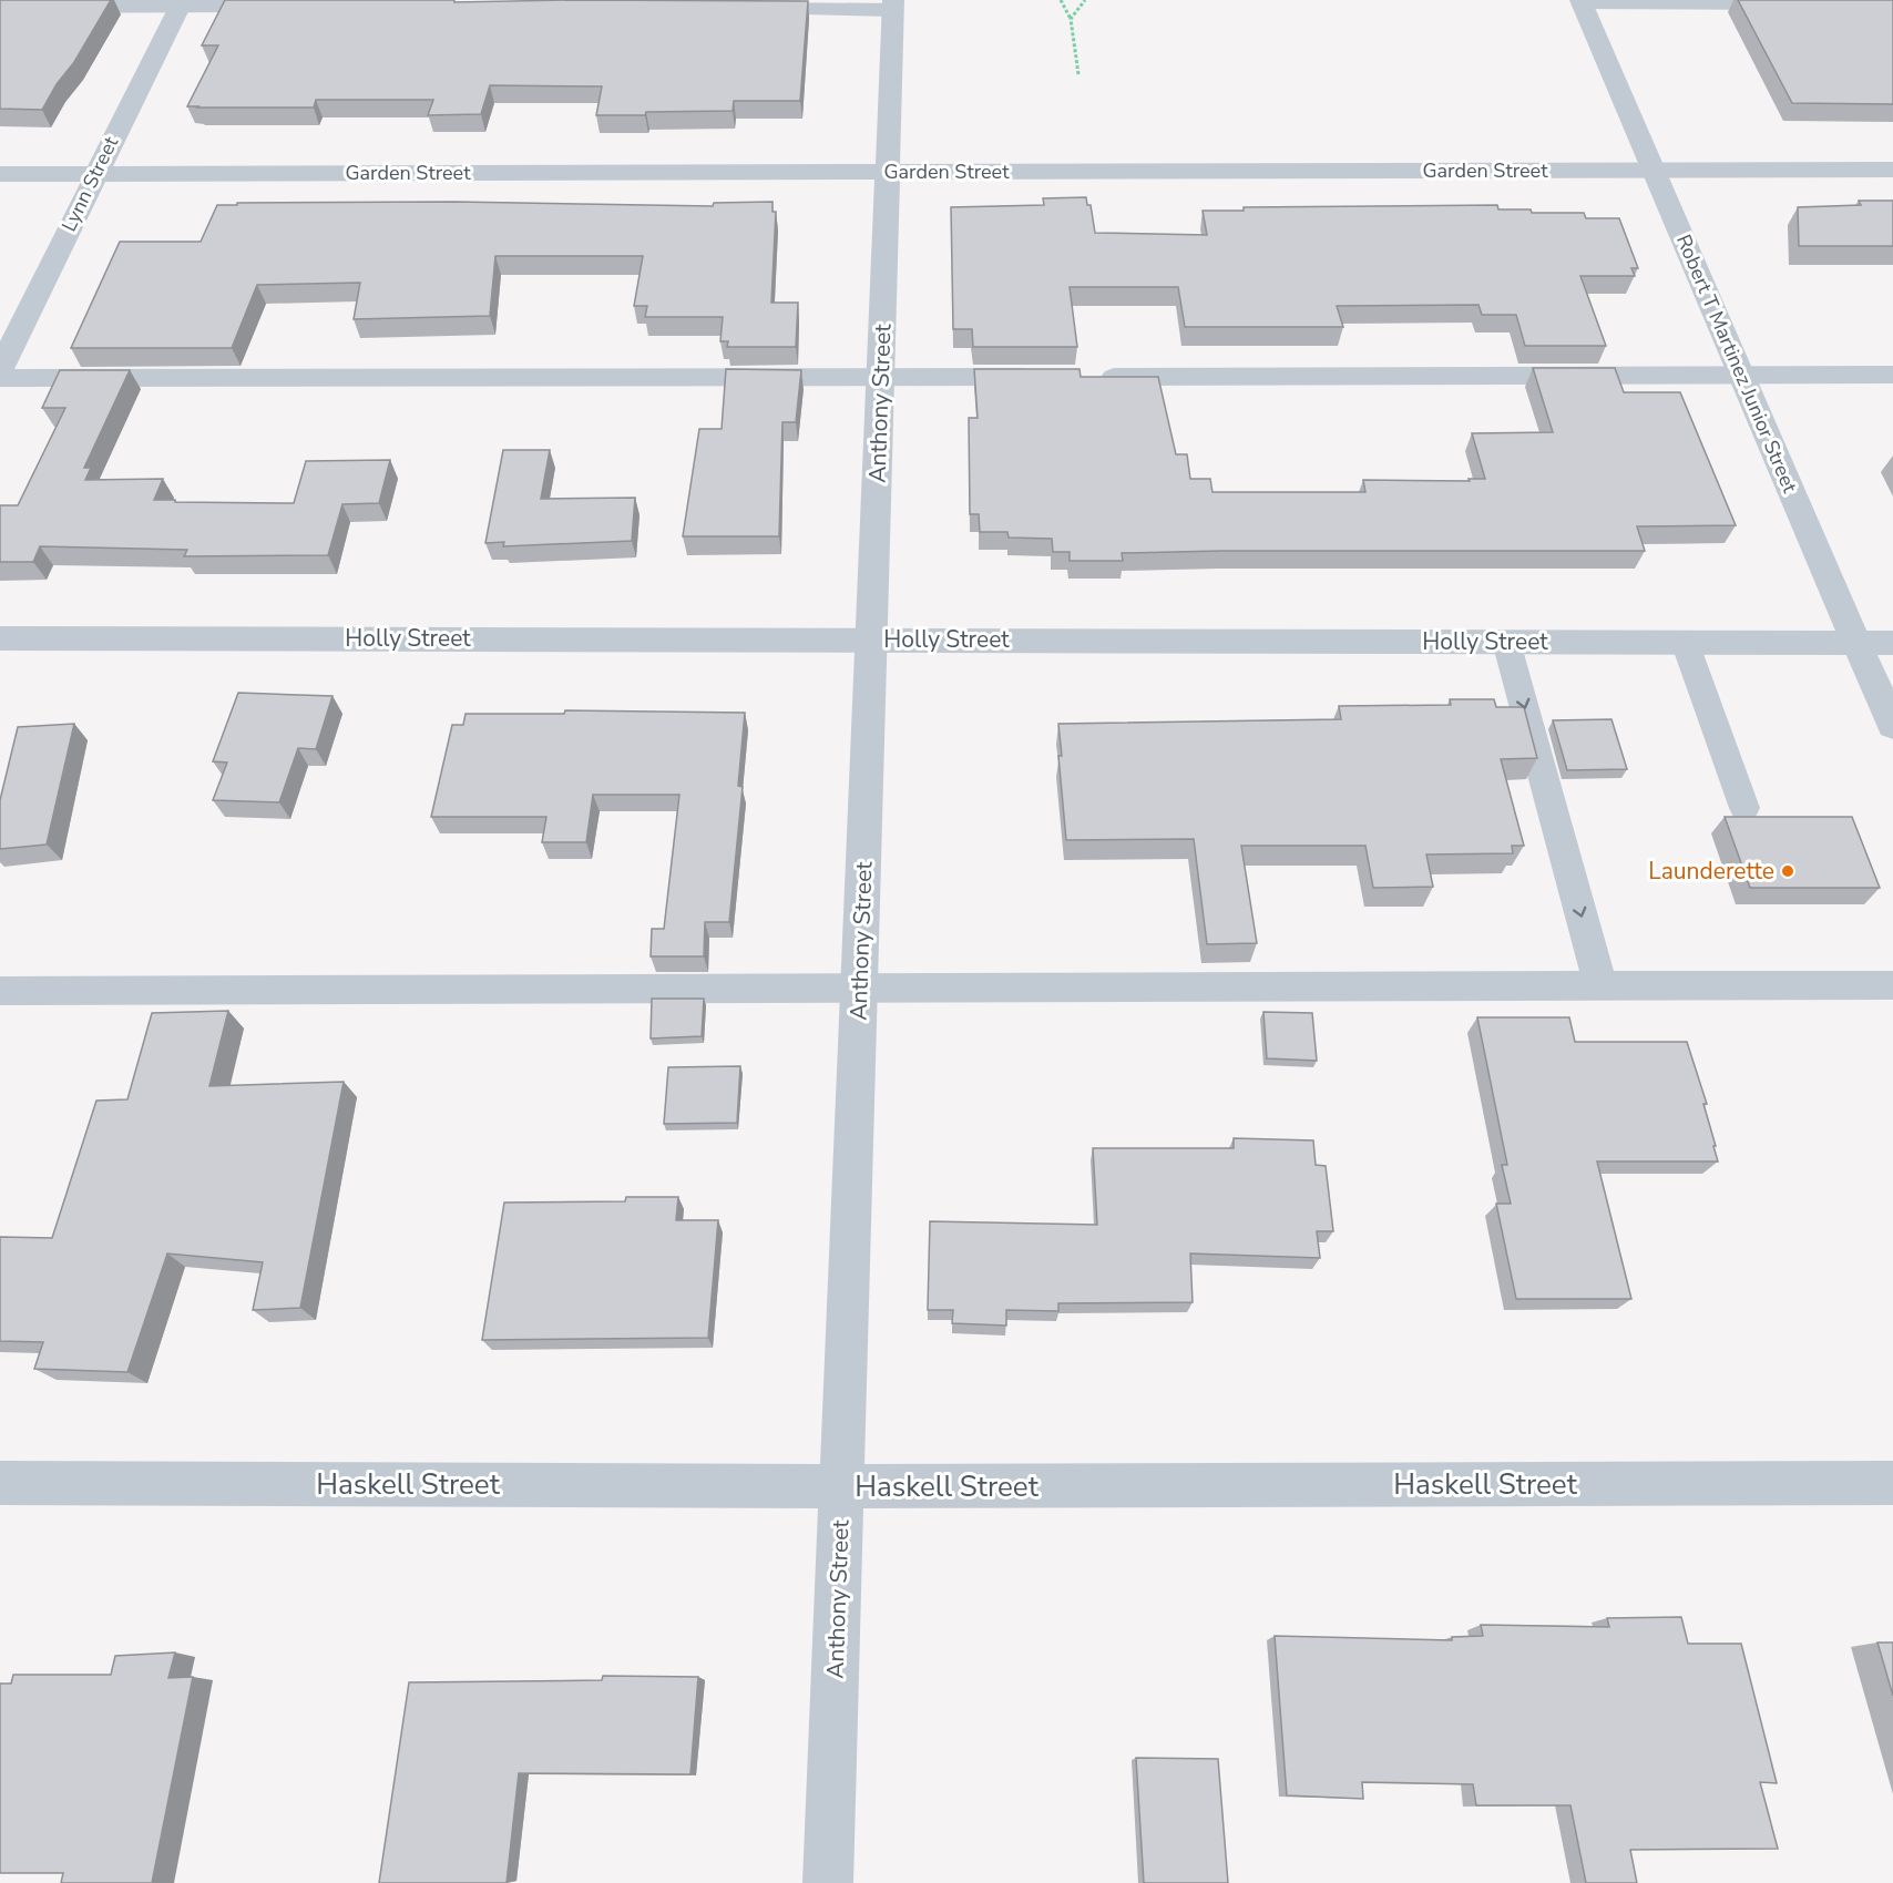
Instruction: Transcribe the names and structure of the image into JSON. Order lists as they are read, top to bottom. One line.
{"streets":{"street":["Garden Street","Lynn Street","Robert T Martinez Junior Street","Anthony Street","Holly Street","Haskell Street"]},"crossings":[["Garden Street","Lynn Street"],["Garden Street","Robert T Martinez Junior Street"],["Garden Street","Anthony Street"],["Robert T Martinez Junior Street","Holly Street"],["Anthony Street","Holly Street"],["Anthony Street","Haskell Street"]],"places":["Launderette"]}
